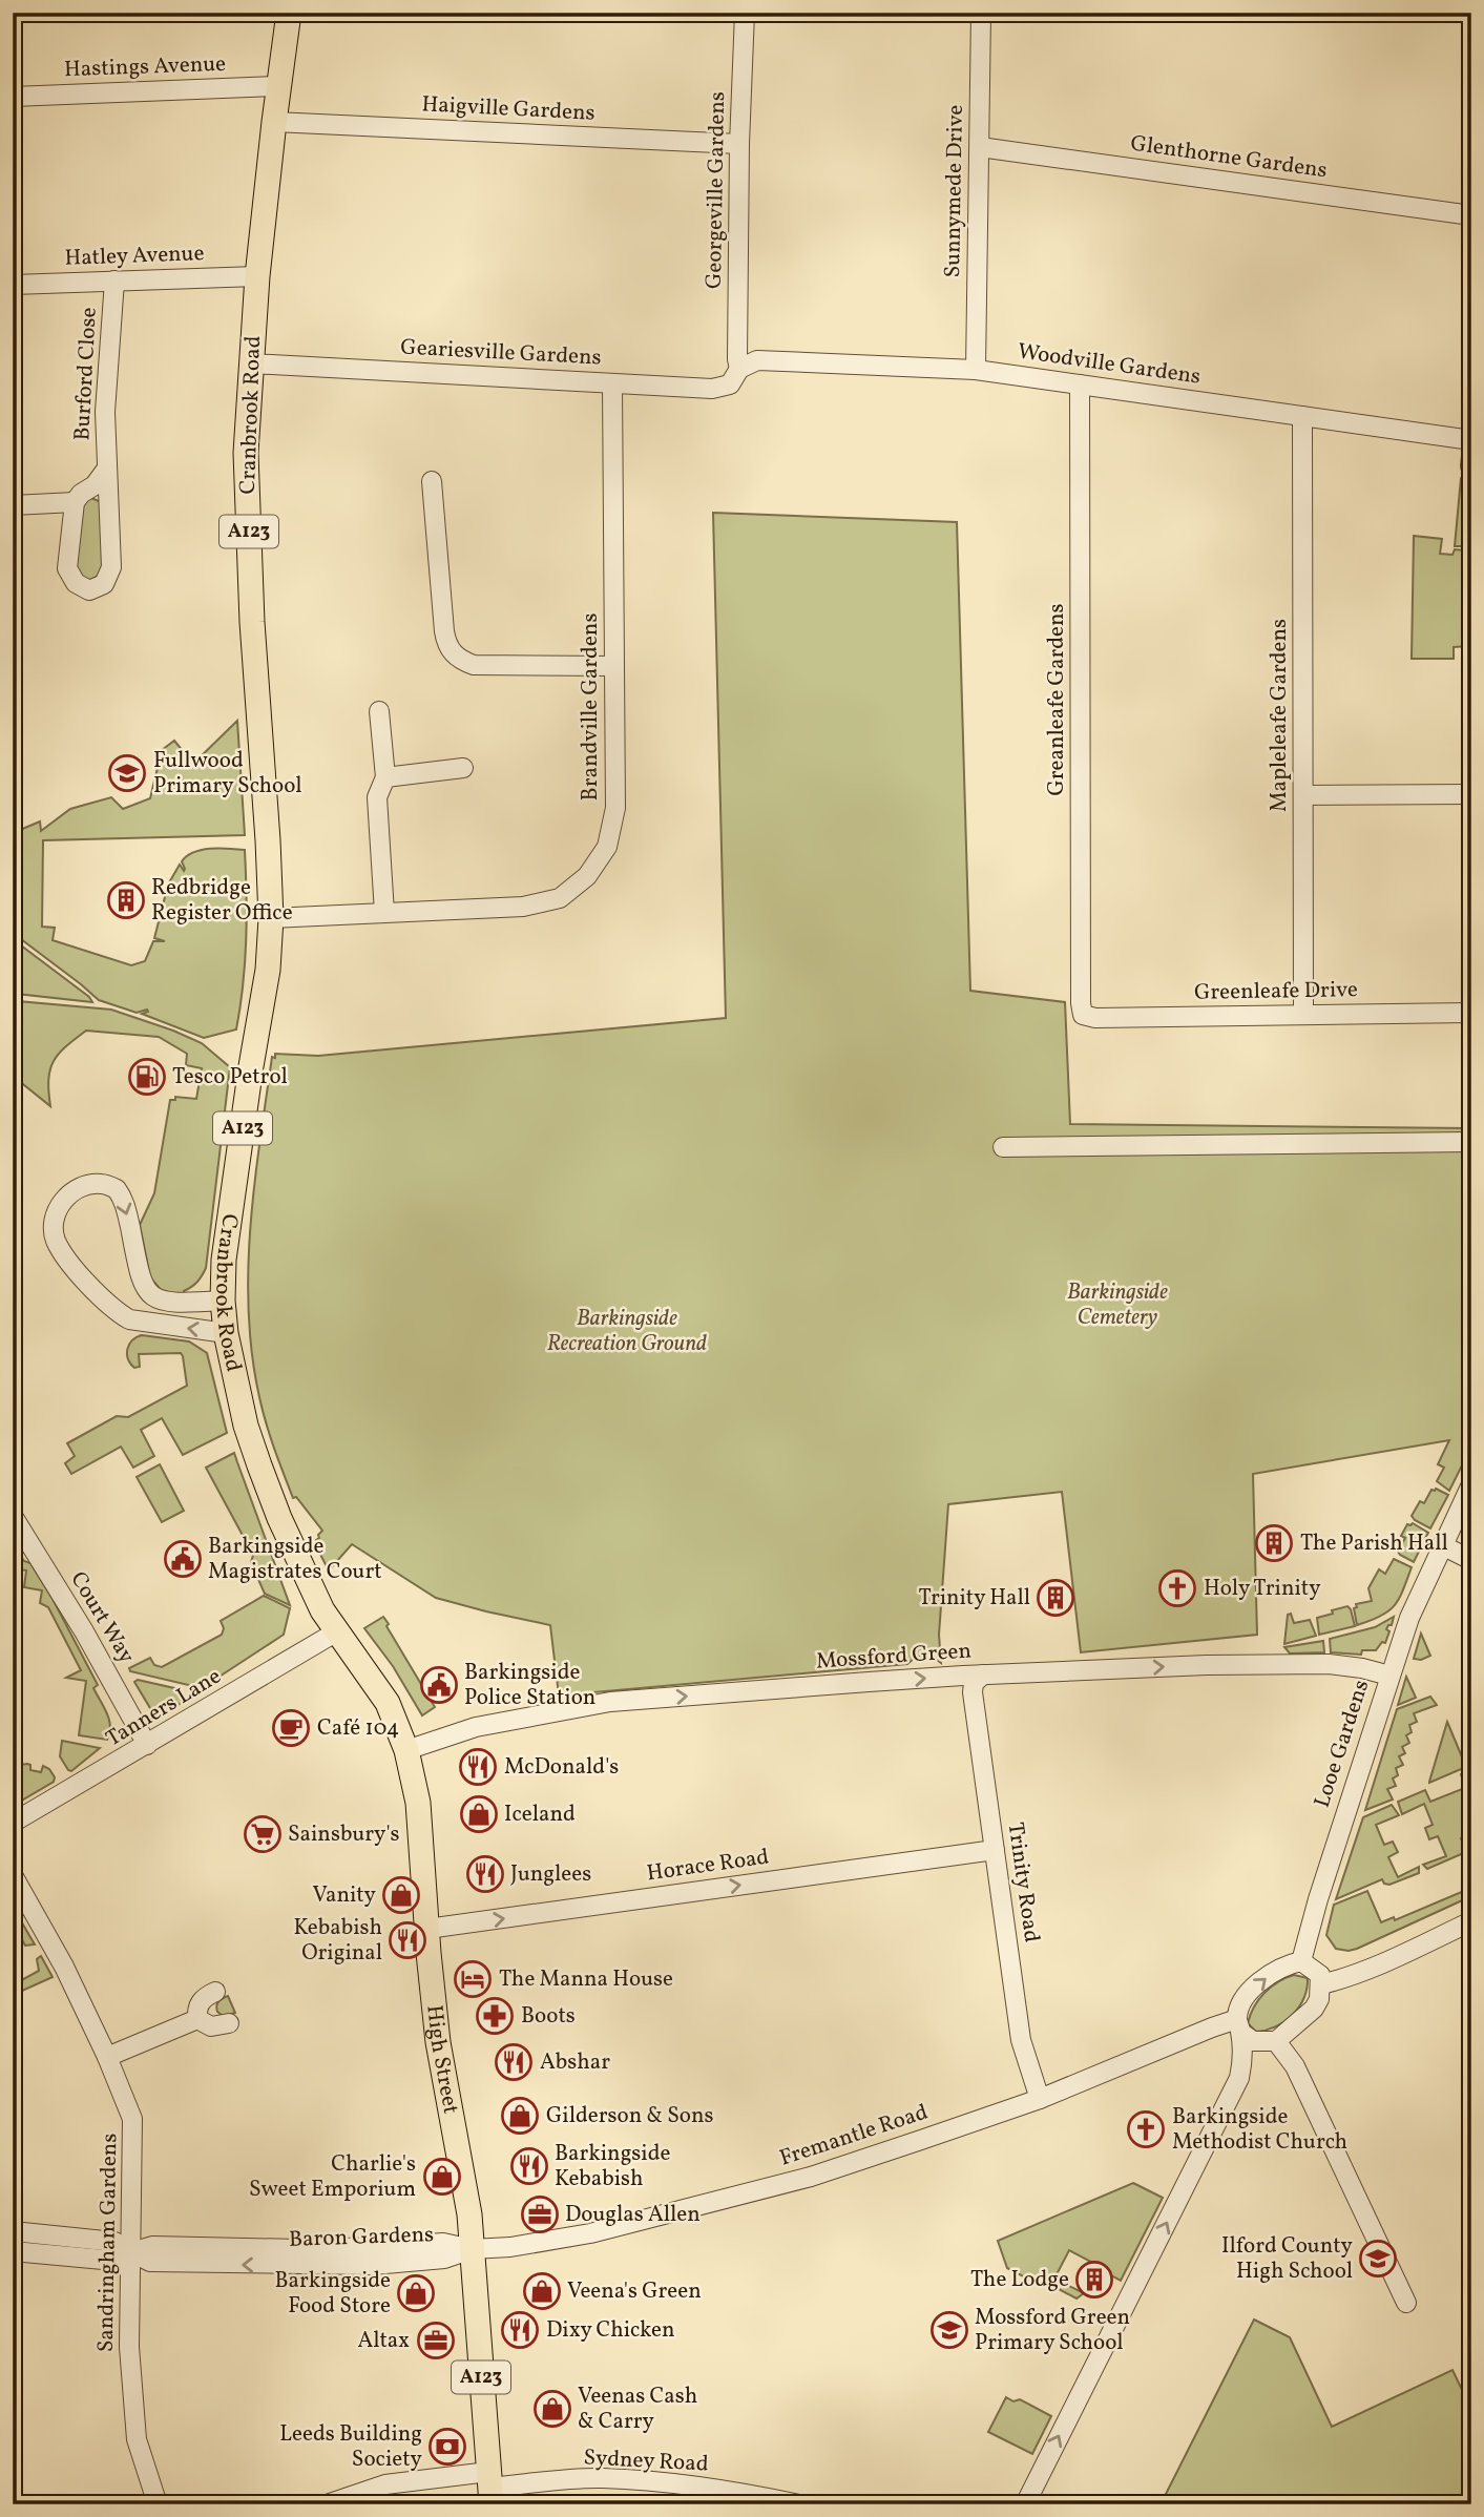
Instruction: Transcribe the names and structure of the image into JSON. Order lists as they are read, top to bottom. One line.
{"streets":{"main road":["Cranbrook Road","A123","High Street"],"street":["Hastings Avenue","Haigville Gardens","Glenthorne Gardens","Georgeville Gardens","Sunnymede Drive","Hatley Avenue","Geariesville Gardens","Woodville Gardens","Burford Close","Greanleafe Gardens","Brandville Gardens","Mapleleafe Gardens","Greenleafe Drive","Court Way","Mossford Green","Tanners Lane","Looe Gardens","Horace Road","Trinity Road","Fremantle Road","Baron Gardens","Sandringham Gardens","Sydney Road"]},"crossings":[["Hastings Avenue","Cranbrook Road"],["Haigville Gardens","Georgeville Gardens"],["Haigville Gardens","Cranbrook Road"],["Glenthorne Gardens","Sunnymede Drive"],["Georgeville Gardens","Geariesville Gardens"],["Georgeville Gardens","Woodville Gardens"],["Sunnymede Drive","Woodville Gardens"],["Hatley Avenue","Burford Close"],["Hatley Avenue","Cranbrook Road"],["Geariesville Gardens","Woodville Gardens"],["Geariesville Gardens","Cranbrook Road"],["Geariesville Gardens","Brandville Gardens"],["Woodville Gardens","Greanleafe Gardens"],["Woodville Gardens","Mapleleafe Gardens"],["Cranbrook Road","Brandville Gardens"],["Cranbrook Road","Tanners Lane"],["Cranbrook Road","High Street"],["Greanleafe Gardens","Greenleafe Drive"],["Mapleleafe Gardens","Greenleafe Drive"],["Court Way","Tanners Lane"],["Mossford Green","Looe Gardens"],["Mossford Green","Trinity Road"],["Mossford Green","High Street"],["Tanners Lane","High Street"],["Looe Gardens","Fremantle Road"],["Horace Road","Trinity Road"],["Horace Road","High Street"],["Trinity Road","Fremantle Road"],["High Street","Fremantle Road"],["High Street","Baron Gardens"],["High Street","Sydney Road"],["Fremantle Road","Baron Gardens"],["Baron Gardens","Sandringham Gardens"]],"one_way":["Mossford Green","Horace Road"],"parks":["Barkingside Cemetery","Barkingside Recreation Ground"],"places":{"school or university":["Fullwood Primary School","Ilford County High School","Mossford Green Primary School"],"building":["Redbridge Register Office","The Parish Hall","Trinity Hall","The Lodge"],"fuel station":["Tesco Petrol"],"public building":["Barkingside Magistrates Court","Barkingside Police Station"],"church":["Holy Trinity","Barkingside Methodist Church"],"cafe":["Café 104"],"restaurant":["McDonald's","Junglees","Kebabish Original","Abshar","Barkingside Kebabish","Dixy Chicken"],"shop":["Iceland","Vanity","Gilderson & Sons","Charlie's Sweet Emporium","Veena's Green","Barkingside Food Store","Veenas Cash & Carry"],"supermarket":["Sainsbury's"],"hotel":["The Manna House"],"pharmacy":["Boots"],"office":["Douglas Allen","Altax"],"bank":["Leeds Building Society"]}}
